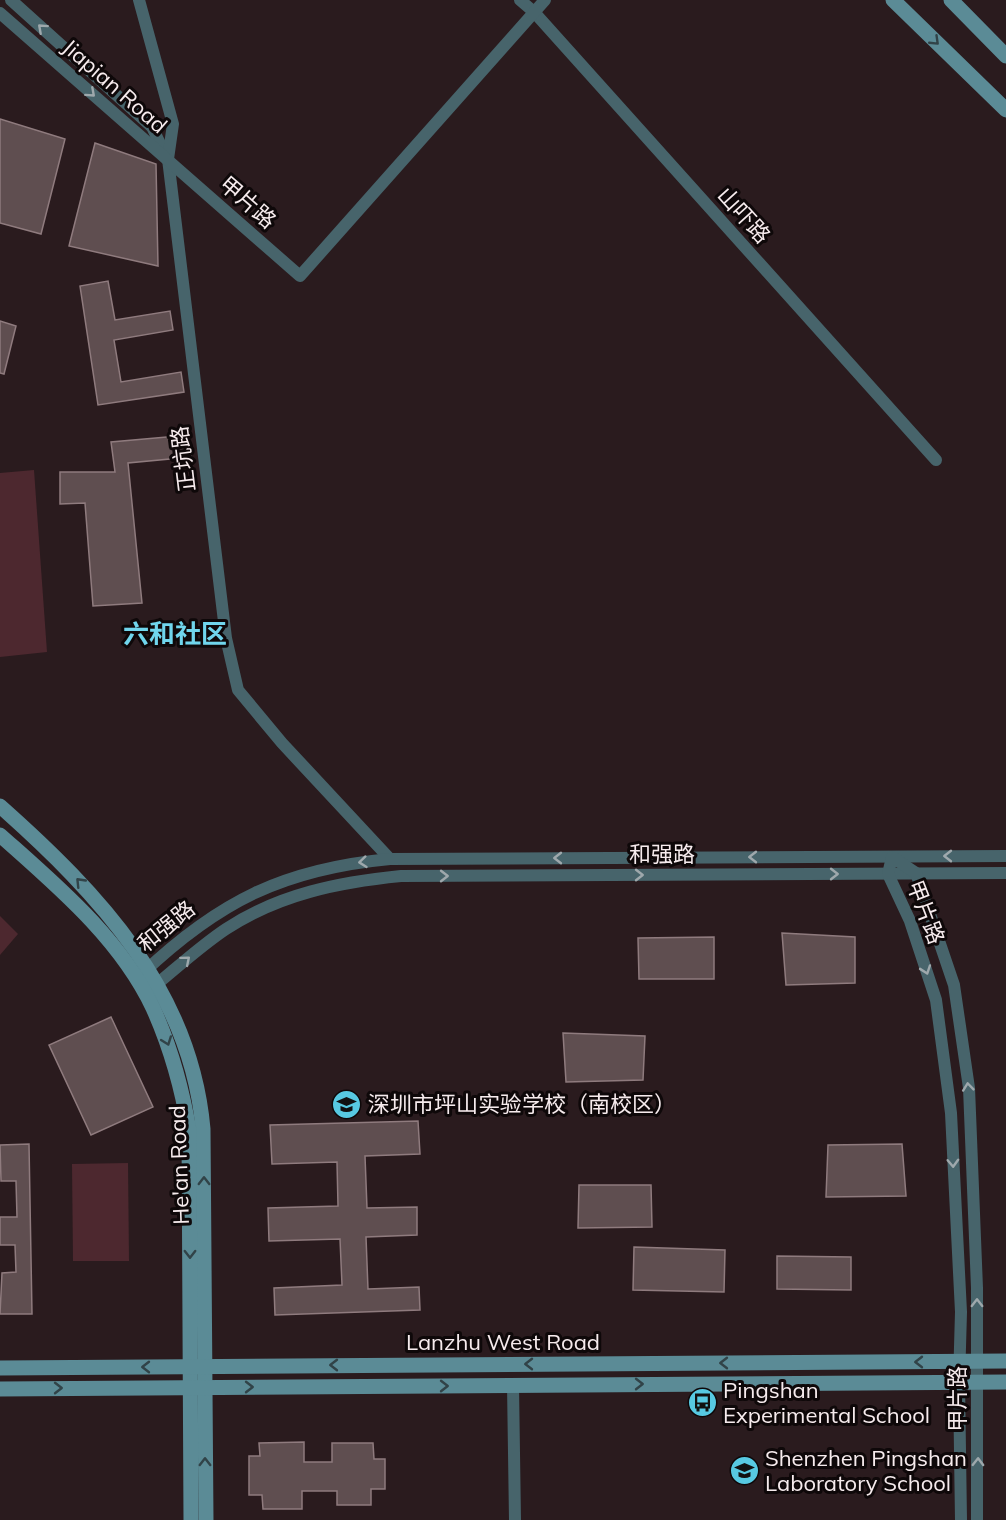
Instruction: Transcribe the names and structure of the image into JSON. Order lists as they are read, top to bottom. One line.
{"streets":{"street":["Jiapian Road","甲片路","山吓路","正坑路","和强路","He'an Road","Lanzhu West Road"]},"crossings":[["Jiapian Road","甲片路"],["Jiapian Road","正坑路"],["甲片路","山吓路"],["甲片路","正坑路"],["甲片路","和强路"],["甲片路","Lanzhu West Road"],["正坑路","和强路"],["和强路","He'an Road"],["He'an Road","Lanzhu West Road"]],"districts":["六和社区"],"places":{"school or university":["深圳市坪山实验学校（南校区）","Shenzhen Pingshan Laboratory School"],"bus stop":["Pingshan Experimental School"]}}
